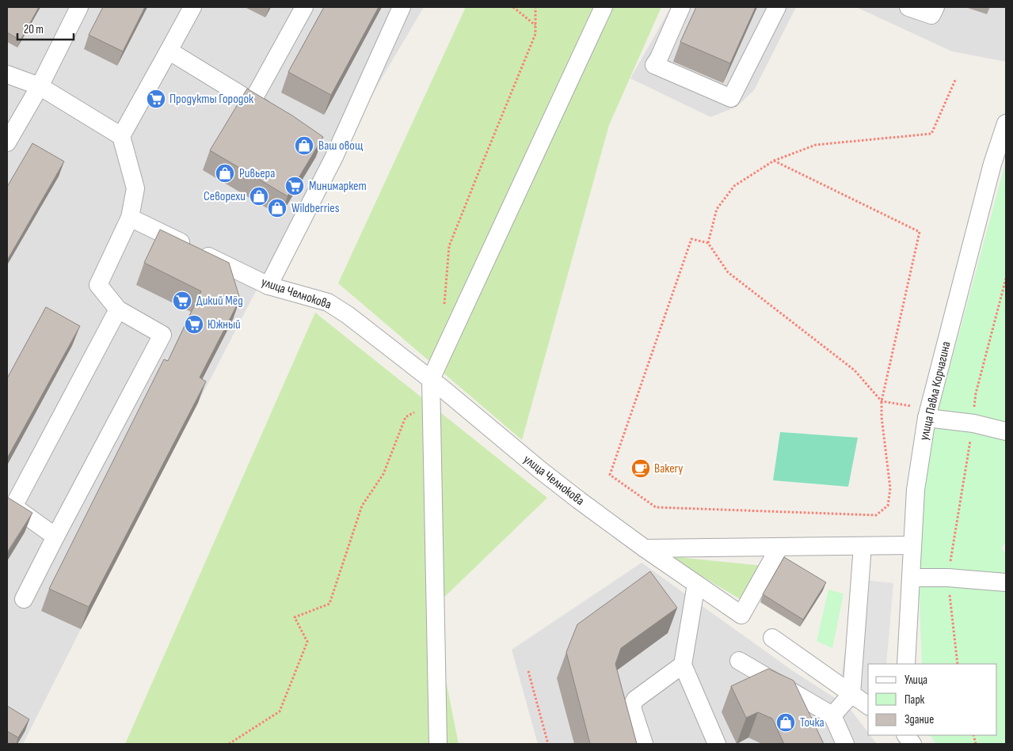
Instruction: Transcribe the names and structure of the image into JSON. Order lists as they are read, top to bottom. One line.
{"streets":{"street":["улица Челнокова","улица Павла Корчагина"]},"places":{"supermarket":["Продукты Городок","Минимаркет","Дикий Мёд","Южный"],"shop":["Ваш овощ","Ривьера","Севорехи","Wildberries","Точка"],"cafe":["Bakery"]},"legend":["Улица","Парк","Здание"],"scale_bar":"20 m"}
